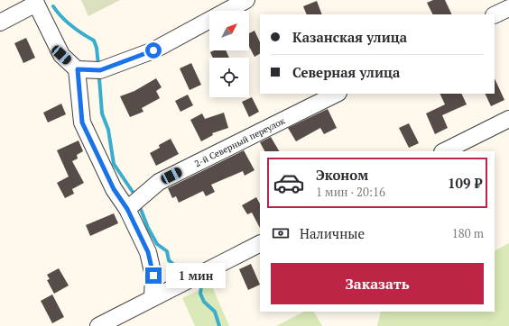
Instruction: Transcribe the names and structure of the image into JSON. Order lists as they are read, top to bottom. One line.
{"streets":{"street":["2-й Северный переулок"]},"north":"top right","page":{"banner":["Казанская улица","Северная улица"],"list":[{"name":"Эконом","note":"1 мин · 20:16","value":"109 ₽"}],"pay":["Наличные","180 m"],"buttons":"Заказать","bubble":"1 мин"}}
